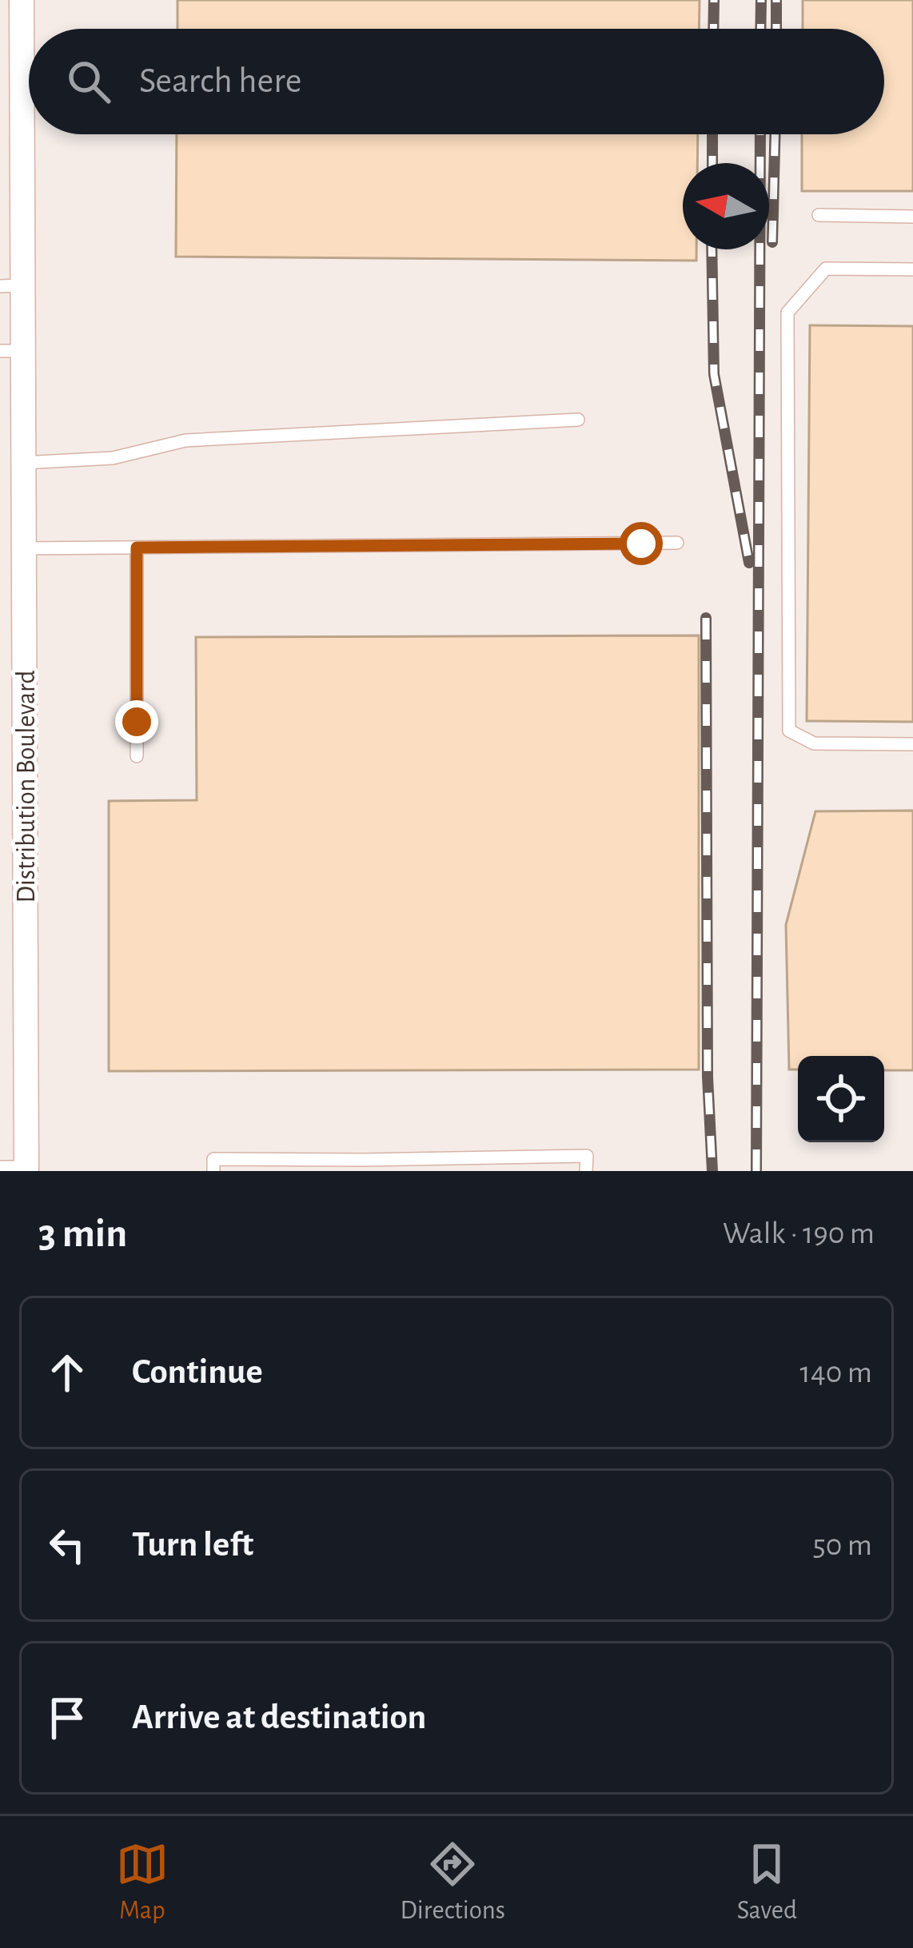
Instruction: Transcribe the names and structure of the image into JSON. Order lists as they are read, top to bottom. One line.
{"streets":{"street":["Distribution Boulevard"]},"north":"left","page":{"search":"Search here","heading":["3 min","Walk · 190 m"],"list":[["Continue","140 m"],["Turn left","50 m"],"Arrive at destination"],"nav":["Map","Directions","Saved"]}}
